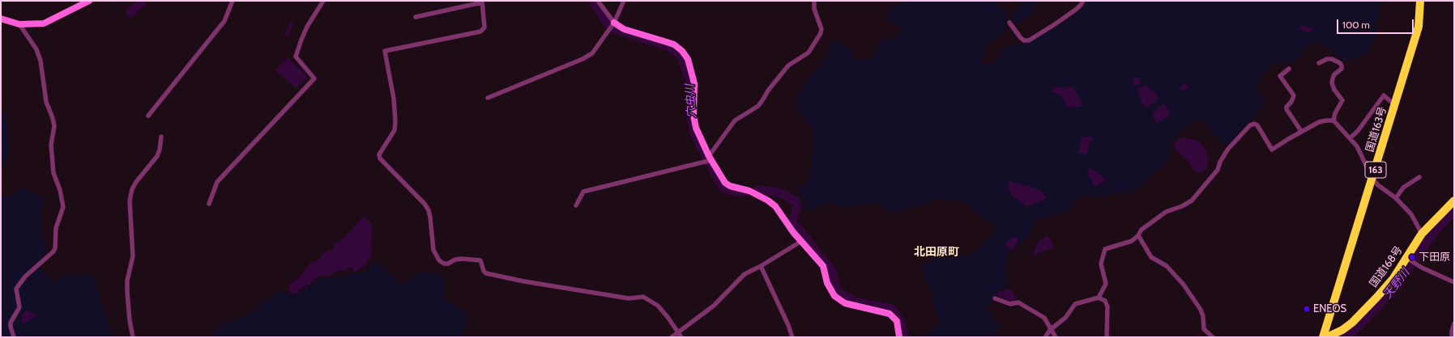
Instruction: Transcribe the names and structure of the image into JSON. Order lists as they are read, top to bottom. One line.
{"streets":{"highway":["国道163号","163","国道168号"]},"districts":["北田原町"],"water":["穴虫川","天野川"],"places":["下田原","ENEOS"],"scale_bar":"100 m"}
